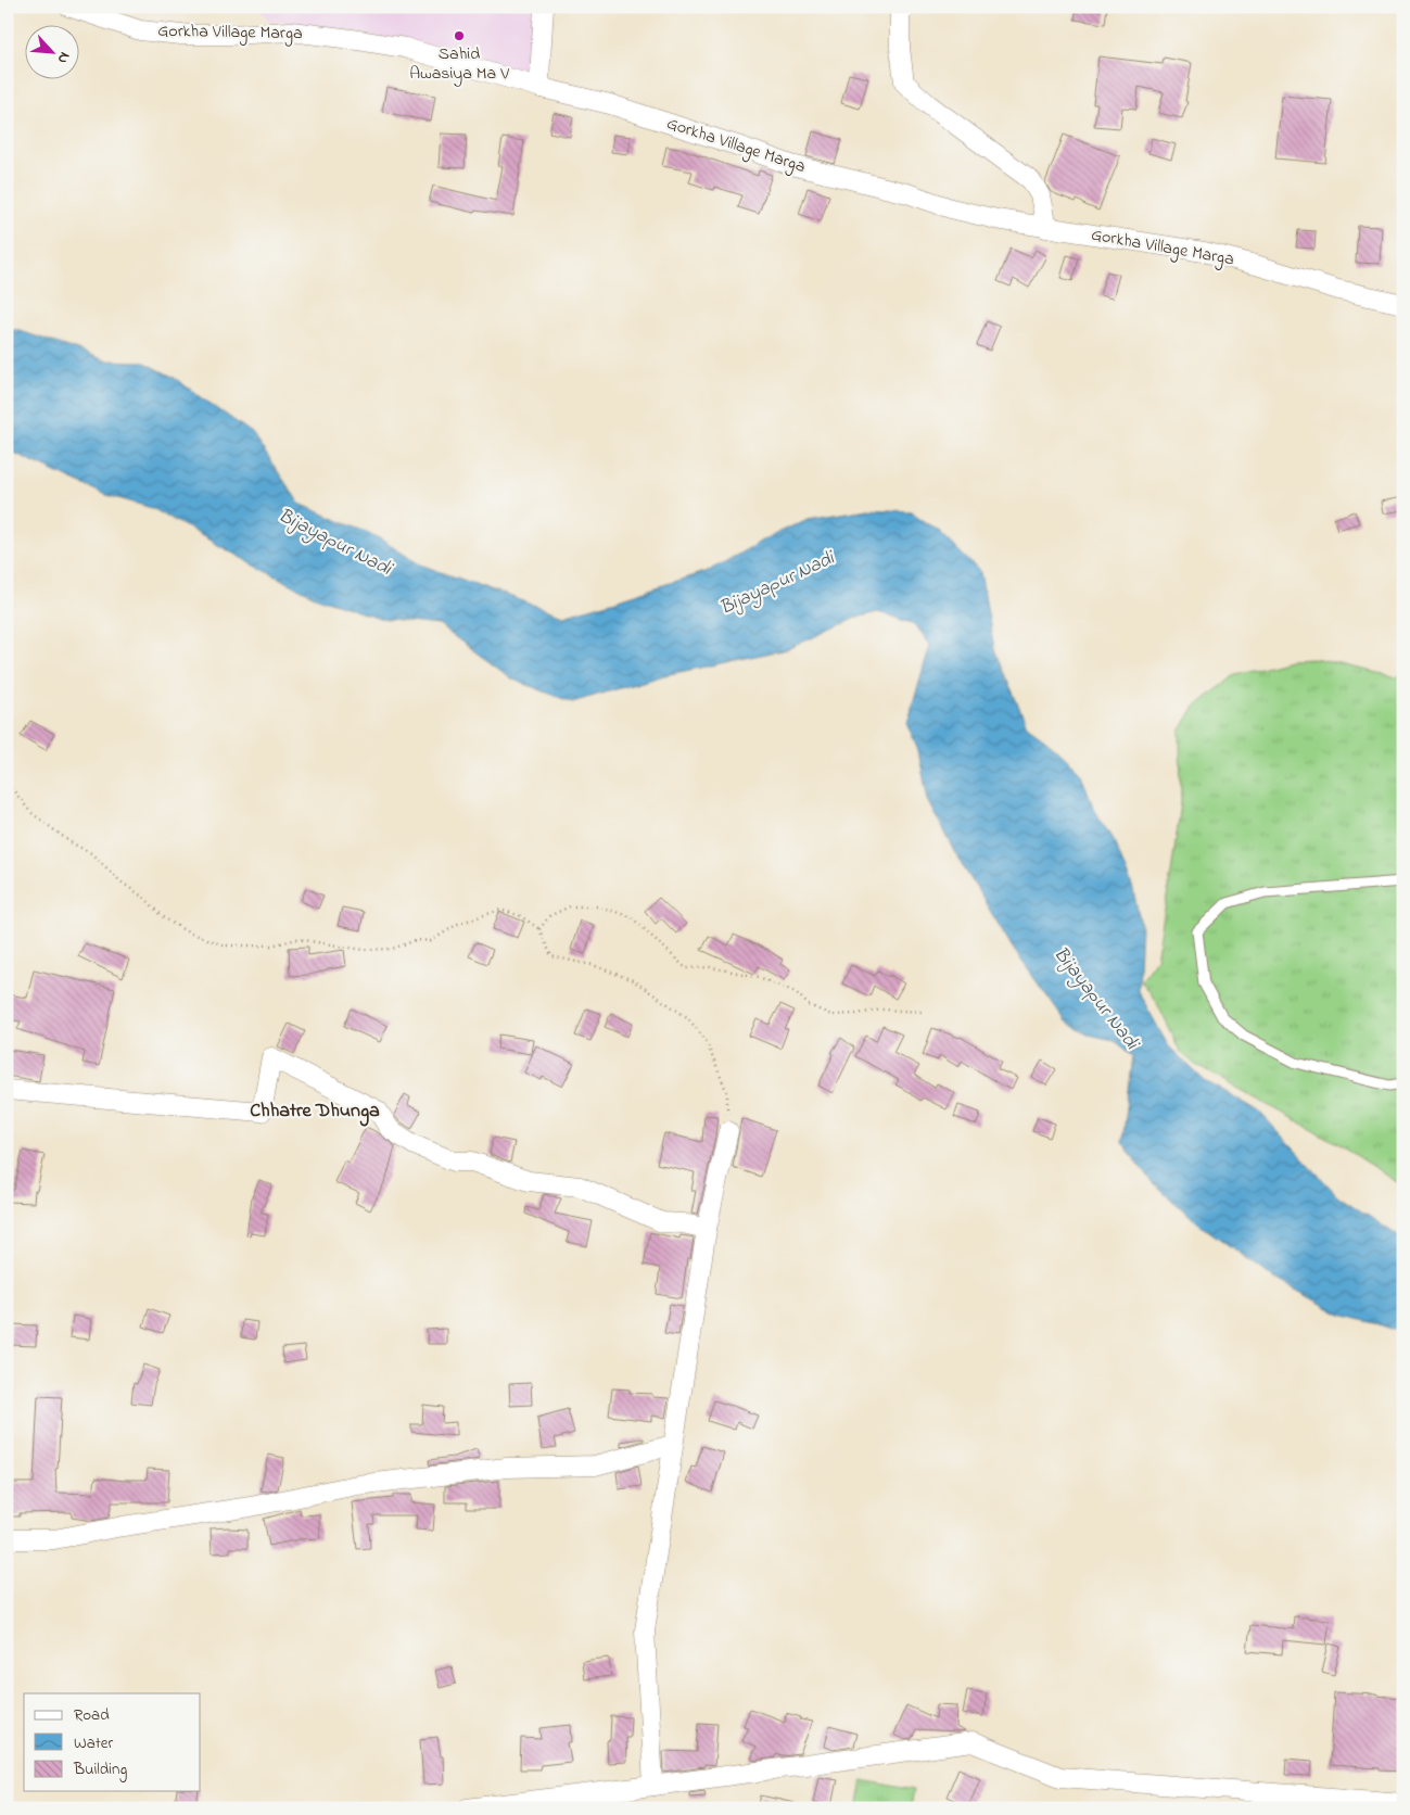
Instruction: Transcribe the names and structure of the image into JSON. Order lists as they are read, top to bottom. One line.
{"streets":{"street":["Gorkha Village Marga"]},"districts":["Chhatre Dhunga"],"water":["Bijayapur Nadi"],"places":["Sahid Awasiya Ma V"],"legend":["Road","Water","Building"],"north":"bottom right"}
